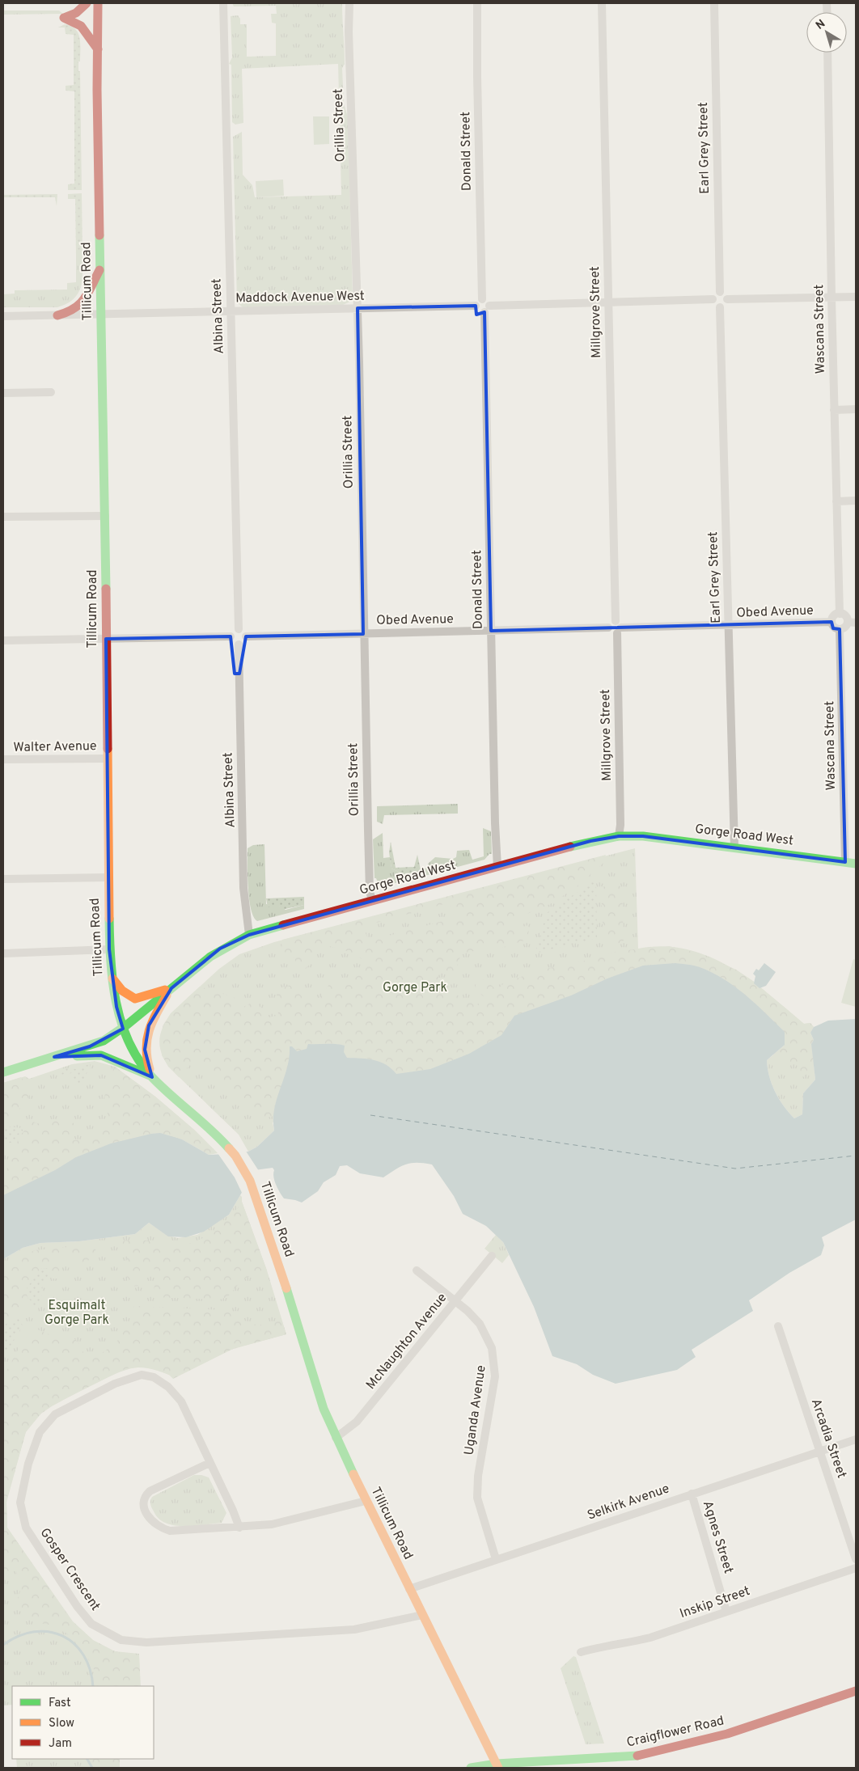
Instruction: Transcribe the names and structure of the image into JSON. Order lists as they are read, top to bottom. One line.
{"streets":{"main road":["Tillicum Road","Gorge Road West","Craigflower Road"],"street":["Orillia Street","Earl Grey Street","Donald Street","Maddock Avenue West","Millgrove Street","Albina Street","Wascana Street","Obed Avenue","Walter Avenue","McNaughton Avenue","Uganda Avenue","Arcadia Street","Selkirk Avenue","Agnes Street","Gosper Crescent","Inskip Street"]},"crossings":[["Orillia Street","Maddock Avenue West"],["Orillia Street","Obed Avenue"],["Orillia Street","Gorge Road West"],["Earl Grey Street","Obed Avenue"],["Earl Grey Street","Gorge Road West"],["Donald Street","Maddock Avenue West"],["Donald Street","Obed Avenue"],["Donald Street","Gorge Road West"],["Tillicum Road","Maddock Avenue West"],["Tillicum Road","Walter Avenue"],["Tillicum Road","Gorge Road West"],["Tillicum Road","McNaughton Avenue"],["Tillicum Road","Selkirk Avenue"],["Tillicum Road","Gosper Crescent"],["Tillicum Road","Craigflower Road"],["Maddock Avenue West","Albina Street"],["Millgrove Street","Obed Avenue"],["Millgrove Street","Gorge Road West"],["Albina Street","Obed Avenue"],["Albina Street","Gorge Road West"],["Wascana Street","Obed Avenue"],["Wascana Street","Gorge Road West"],["McNaughton Avenue","Uganda Avenue"],["Uganda Avenue","Selkirk Avenue"],["Arcadia Street","Selkirk Avenue"],["Selkirk Avenue","Agnes Street"],["Agnes Street","Inskip Street"]],"parks":["Gorge Park","Esquimalt Gorge Park"],"legend":["Fast","Slow","Jam"],"north":"top left"}
